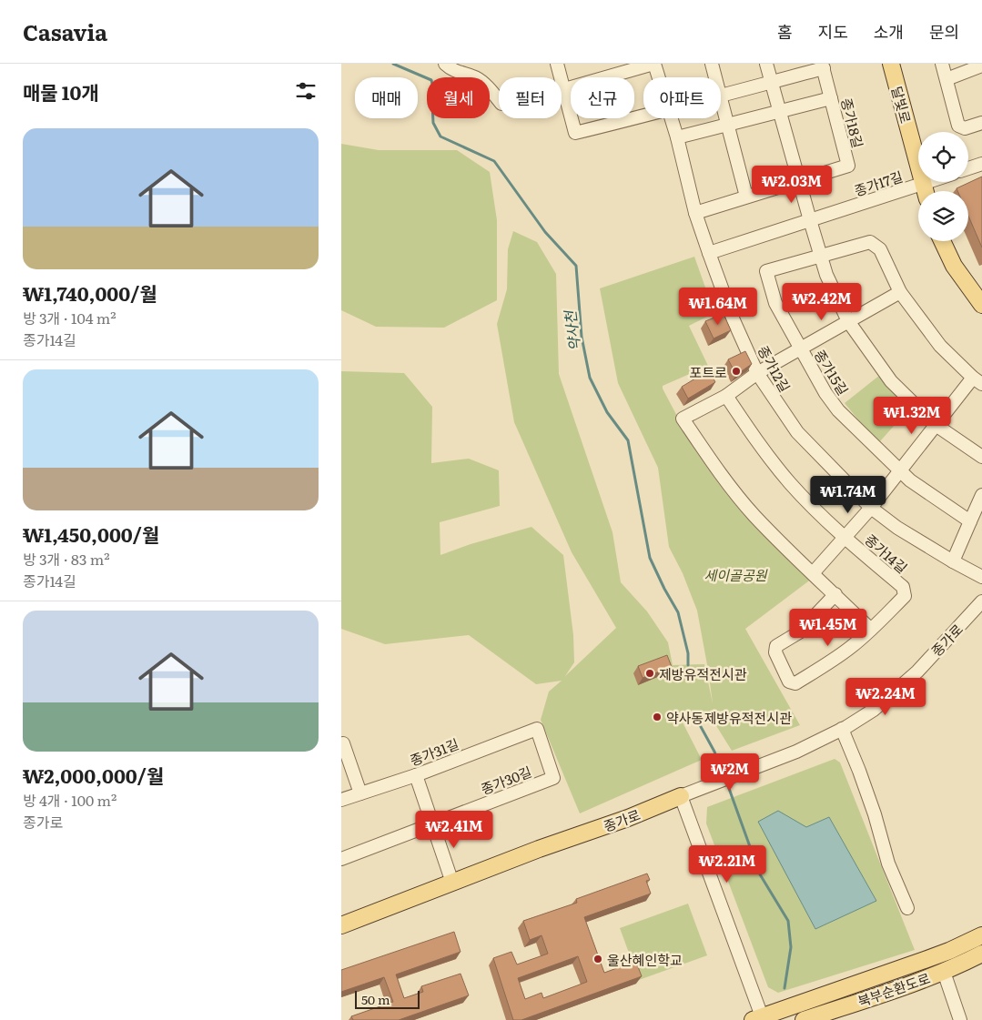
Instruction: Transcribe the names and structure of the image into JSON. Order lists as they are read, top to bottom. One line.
{"streets":{"main road":["달빛로","종가로","북부순환도로"],"street":["종가18길","종가17길","종가12길","종가15길","종가14길","종가31길","종가30길"]},"crossings":[["종가18길","종가12길"],["종가17길","종가12길"],["종가31길","종가30길"]],"water":["약사천"],"parks":["세이골공원"],"places":["포트로","제방유적전시관","약사동제방유적전시관","울산혜인학교"],"scale_bar":"50 m","page":{"header":"Casavia","nav":["홈","지도","소개","문의"],"heading":"매물 10개","chip":["매매","월세","필터","신규","아파트"],"list":[{"name":"₩1,740,000/월","note":"방 3개 · 104 m² · 종가14길"},{"name":"₩1,450,000/월","note":"방 3개 · 83 m² · 종가14길"},{"name":"₩2,000,000/월","note":"방 4개 · 100 m² · 종가로"}],"price":["₩2.03M","₩2.42M","₩1.64M","₩1.32M","₩1.74M","₩1.45M","₩2.24M","₩2M","₩2.41M","₩2.21M"],"scale":"50 m"}}
